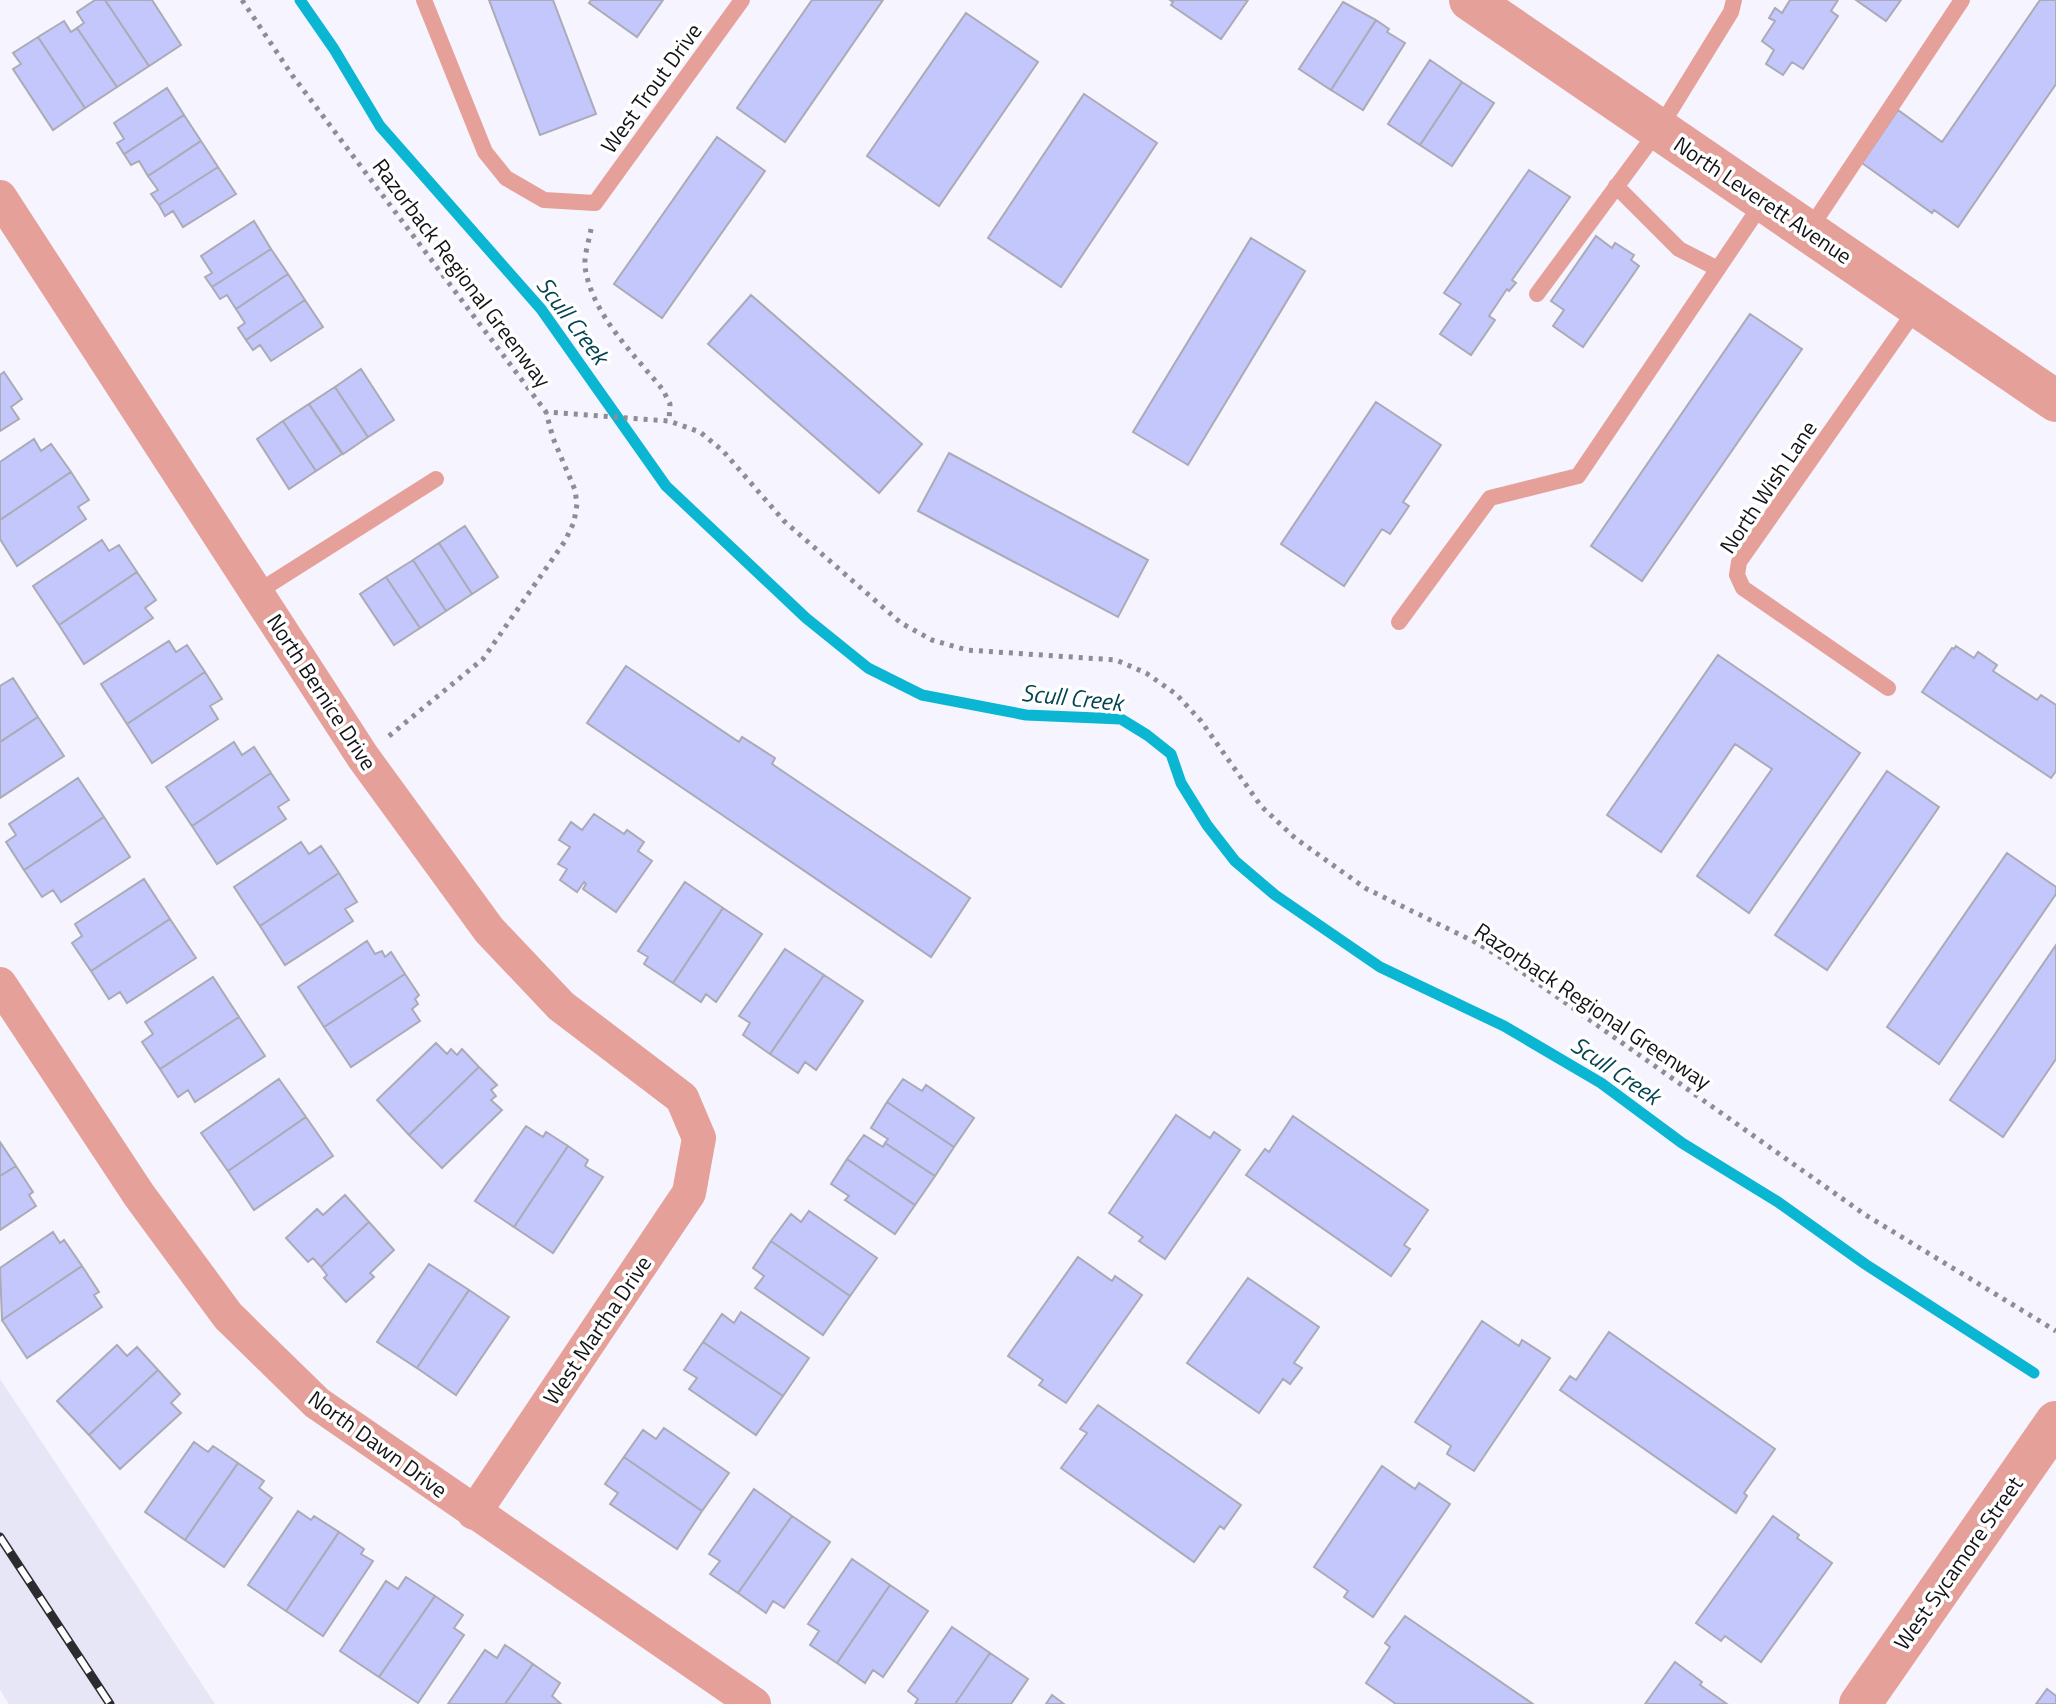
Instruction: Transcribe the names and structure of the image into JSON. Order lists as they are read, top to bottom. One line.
{"streets":{"street":["North Leverett Avenue","North Bernice Drive","West Martha Drive","North Dawn Drive","West Sycamore Street"],"lane":["West Trout Drive","North Wish Lane"],"path":["Razorback Regional Greenway"]},"crossings":[["North Leverett Avenue","North Wish Lane"],["North Bernice Drive","West Martha Drive"],["West Martha Drive","North Dawn Drive"]],"water":["Scull Creek"]}
